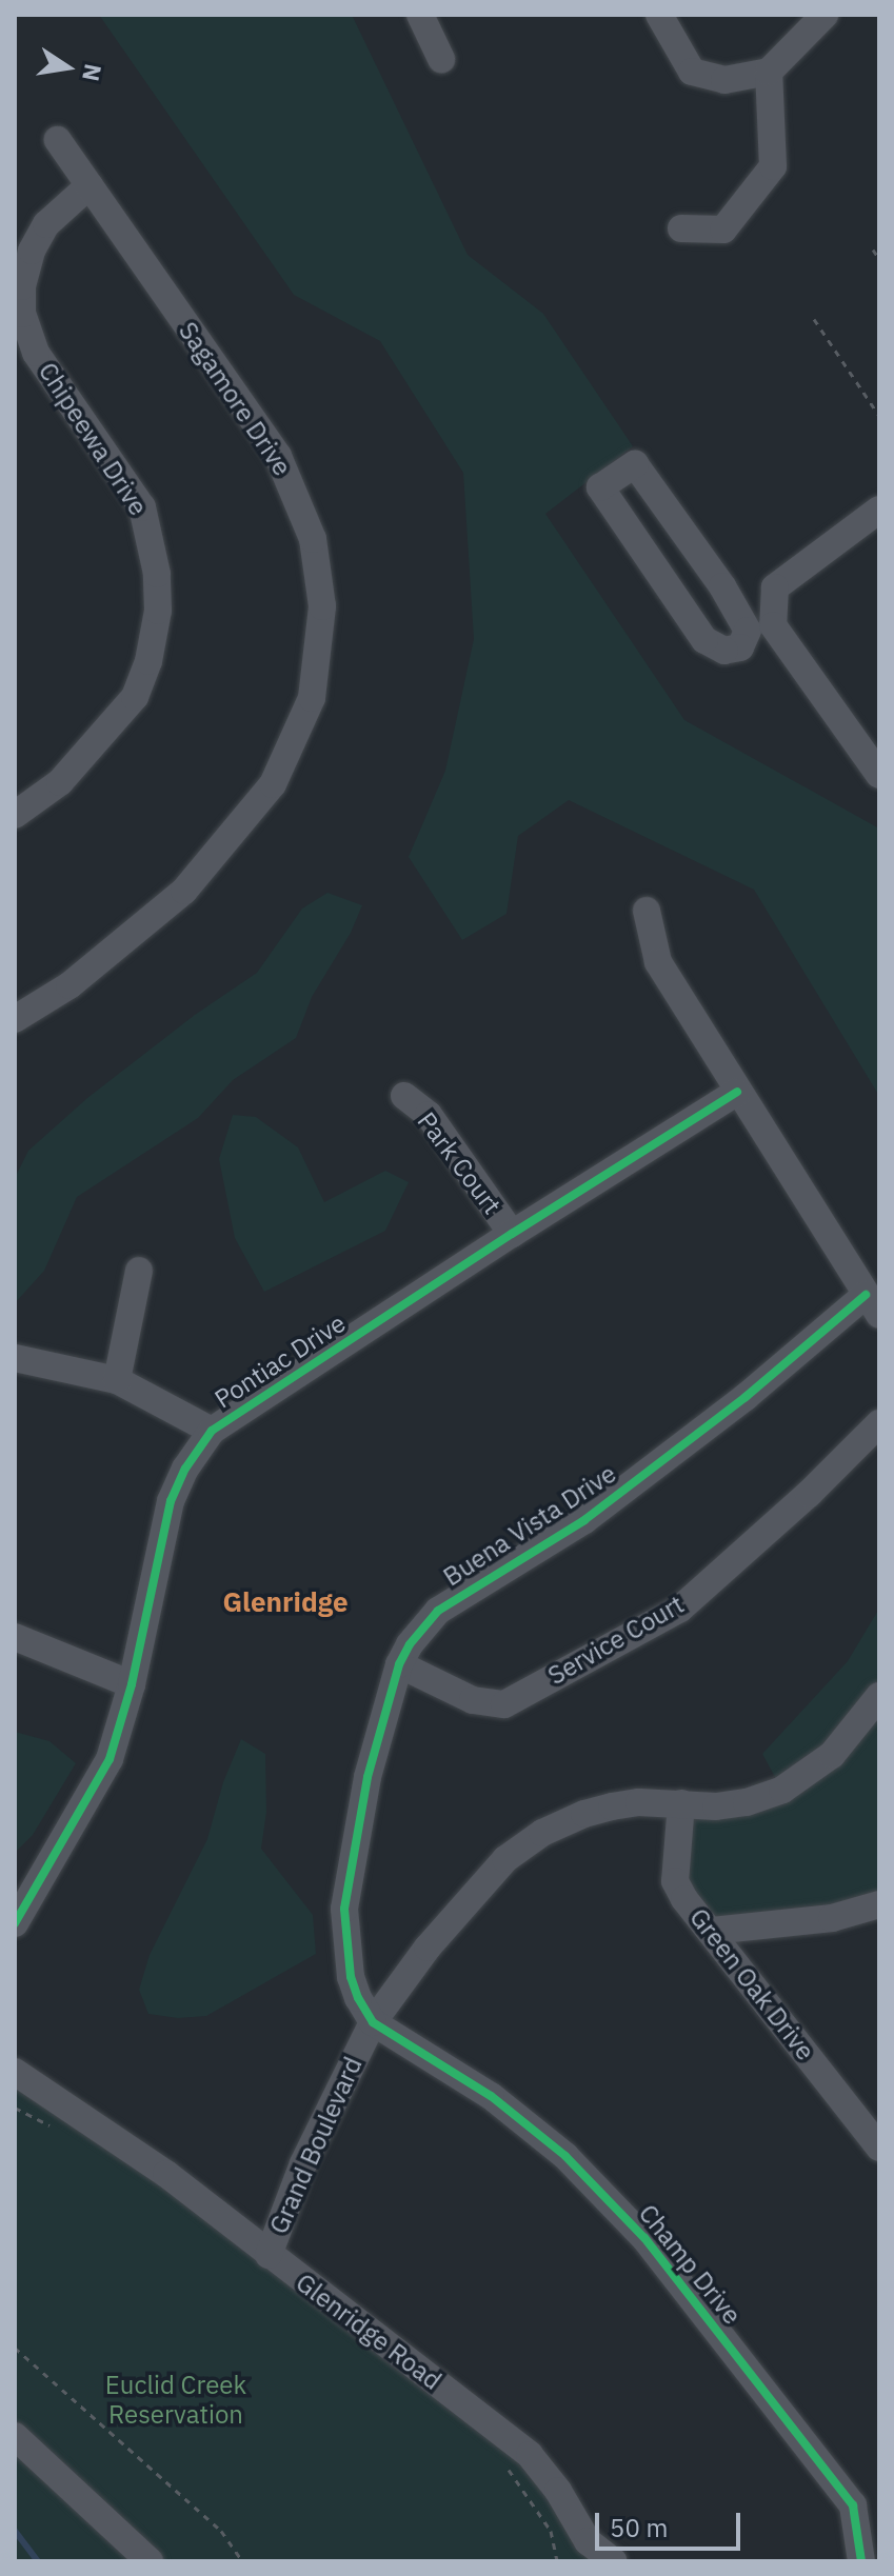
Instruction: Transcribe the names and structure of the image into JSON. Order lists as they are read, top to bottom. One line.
{"streets":{"street":["Sagamore Drive","Chipeewa Drive","Park Court","Pontiac Drive","Buena Vista Drive","Service Court","Green Oak Drive","Grand Boulevard","Champ Drive","Glenridge Road"]},"crossings":[["Sagamore Drive","Chipeewa Drive"],["Park Court","Pontiac Drive"],["Buena Vista Drive","Service Court"],["Buena Vista Drive","Grand Boulevard"],["Buena Vista Drive","Champ Drive"],["Green Oak Drive","Grand Boulevard"],["Grand Boulevard","Champ Drive"],["Grand Boulevard","Glenridge Road"]],"districts":["Glenridge"],"parks":["Euclid Creek Reservation"],"scale_bar":"50 m","north":"right"}
